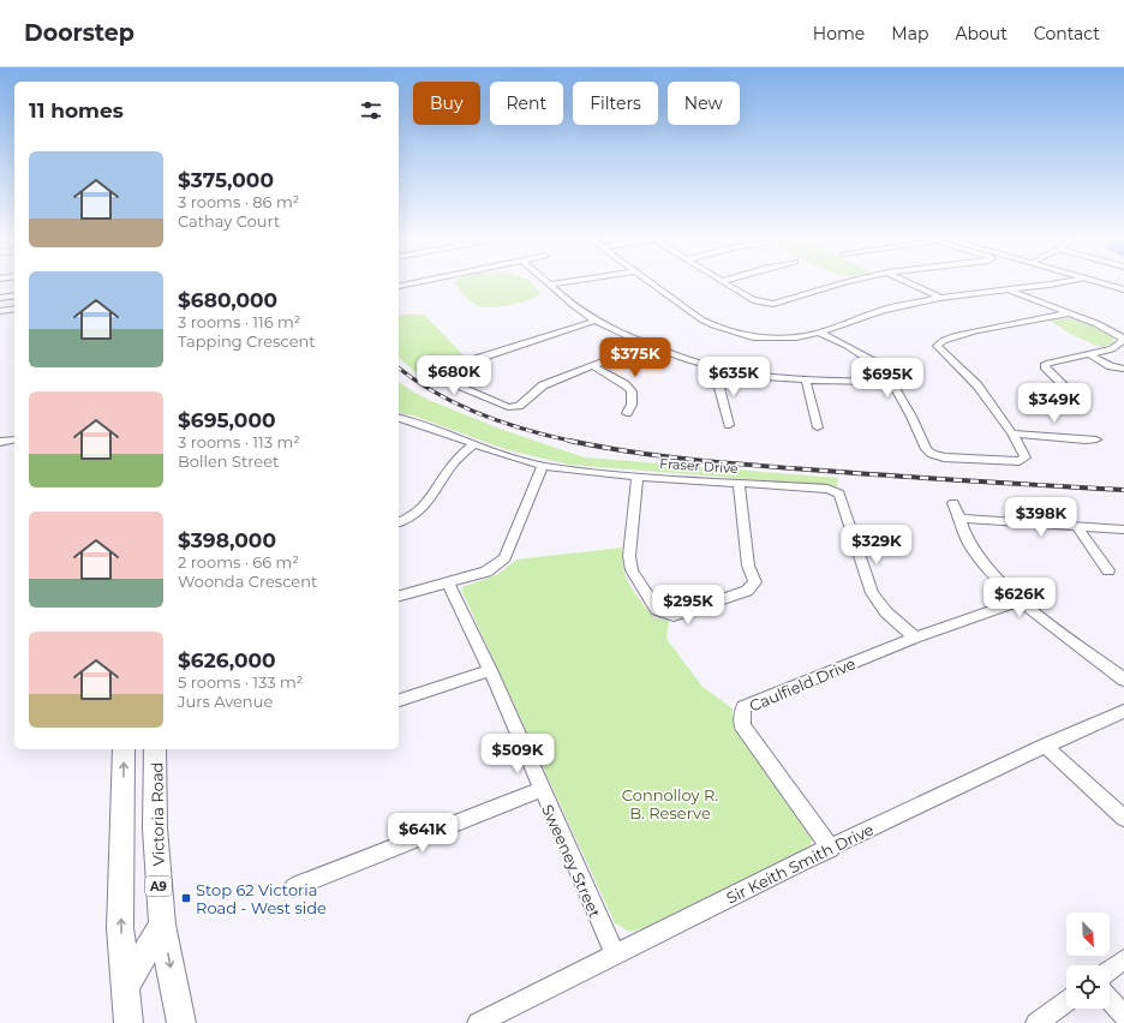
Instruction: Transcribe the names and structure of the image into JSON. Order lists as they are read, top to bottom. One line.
{"streets":{"highway":["Victoria Road","A9"],"street":["Fraser Drive","Caulfield Drive","Sweeney Street","Sir Keith Smith Drive"]},"crossings":[["Fraser Drive","Caulfield Drive"],["Caulfield Drive","Sir Keith Smith Drive"],["Sweeney Street","Sir Keith Smith Drive"]],"parks":["Connolloy R. B. Reserve"],"places":{"transit":["Stop 62 Victoria Road - West side"]},"north":"bottom right","page":{"header":"Doorstep","nav":["Home","Map","About","Contact"],"chip":["Buy","Rent","Filters","New"],"heading":"11 homes","list":[{"name":"$375,000","note":"3 rooms · 86 m² · Cathay Court"},{"name":"$680,000","note":"3 rooms · 116 m² · Tapping Crescent"},{"name":"$695,000","note":"3 rooms · 113 m² · Bollen Street"},{"name":"$398,000","note":"2 rooms · 66 m² · Woonda Crescent"},{"name":"$626,000","note":"5 rooms · 133 m² · Jurs Avenue"}],"price":["$375K","$680K","$635K","$695K","$349K","$398K","$329K","$626K","$295K","$509K","$641K"]}}
